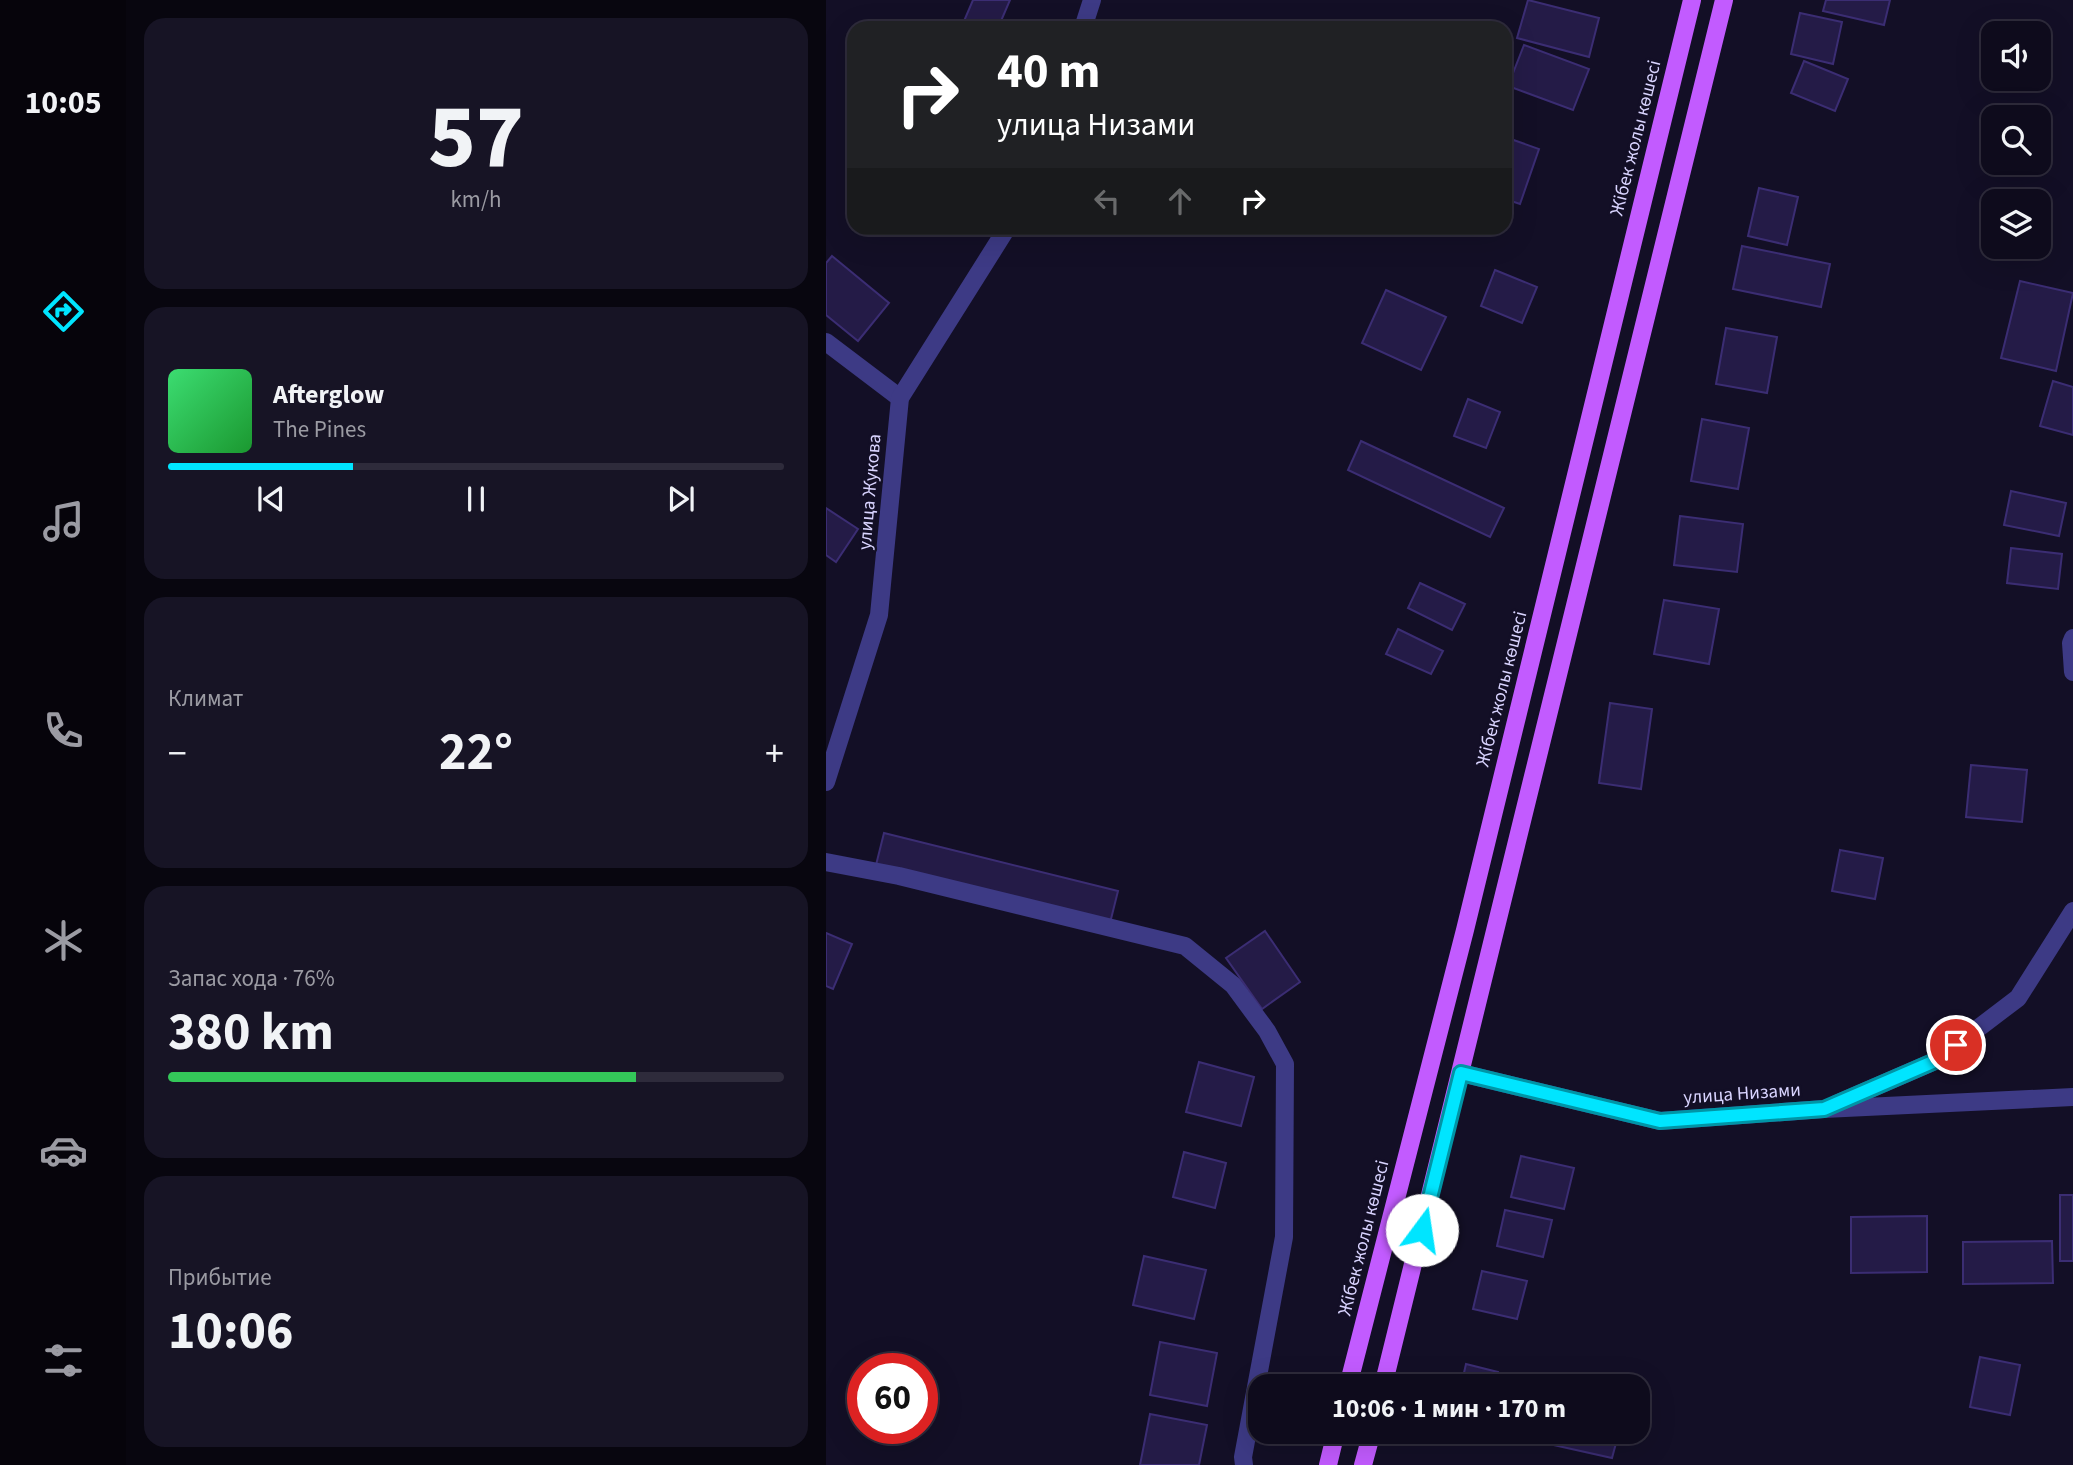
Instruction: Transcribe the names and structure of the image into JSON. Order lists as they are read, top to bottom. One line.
{"streets":{"main road":["Жібек жолы көшесі"],"street":["улица Жукова","улица Низами"]},"page":{"tabs":"10:05","tile":[["57","km/h"],"Климат",["Запас хода · 76%","380 km"],["Прибытие","10:06"]],"turn":["40 m","улица Низами"],"song":["Afterglow","The Pines"],"heat":["−","22°","+"],"limit":"60","trip":"10:06 · 1 мин · 170 m"}}
